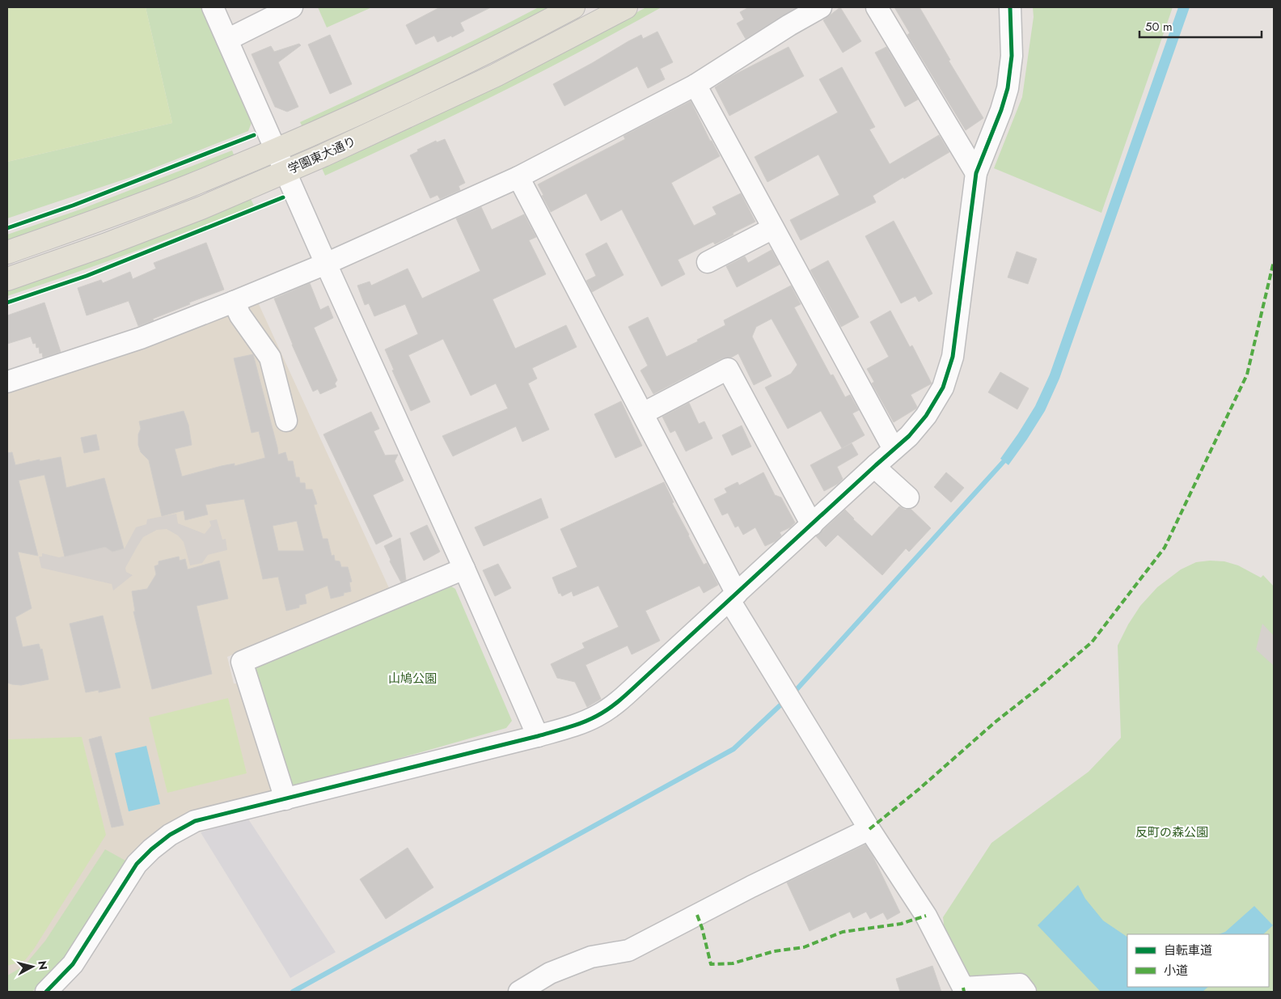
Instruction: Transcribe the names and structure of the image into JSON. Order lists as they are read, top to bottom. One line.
{"streets":{"main road":["学園東大通り"]},"parks":["山鳩公園","反町の森公園"],"legend":["自転車道","小道"],"scale_bar":"50 m","north":"right"}
